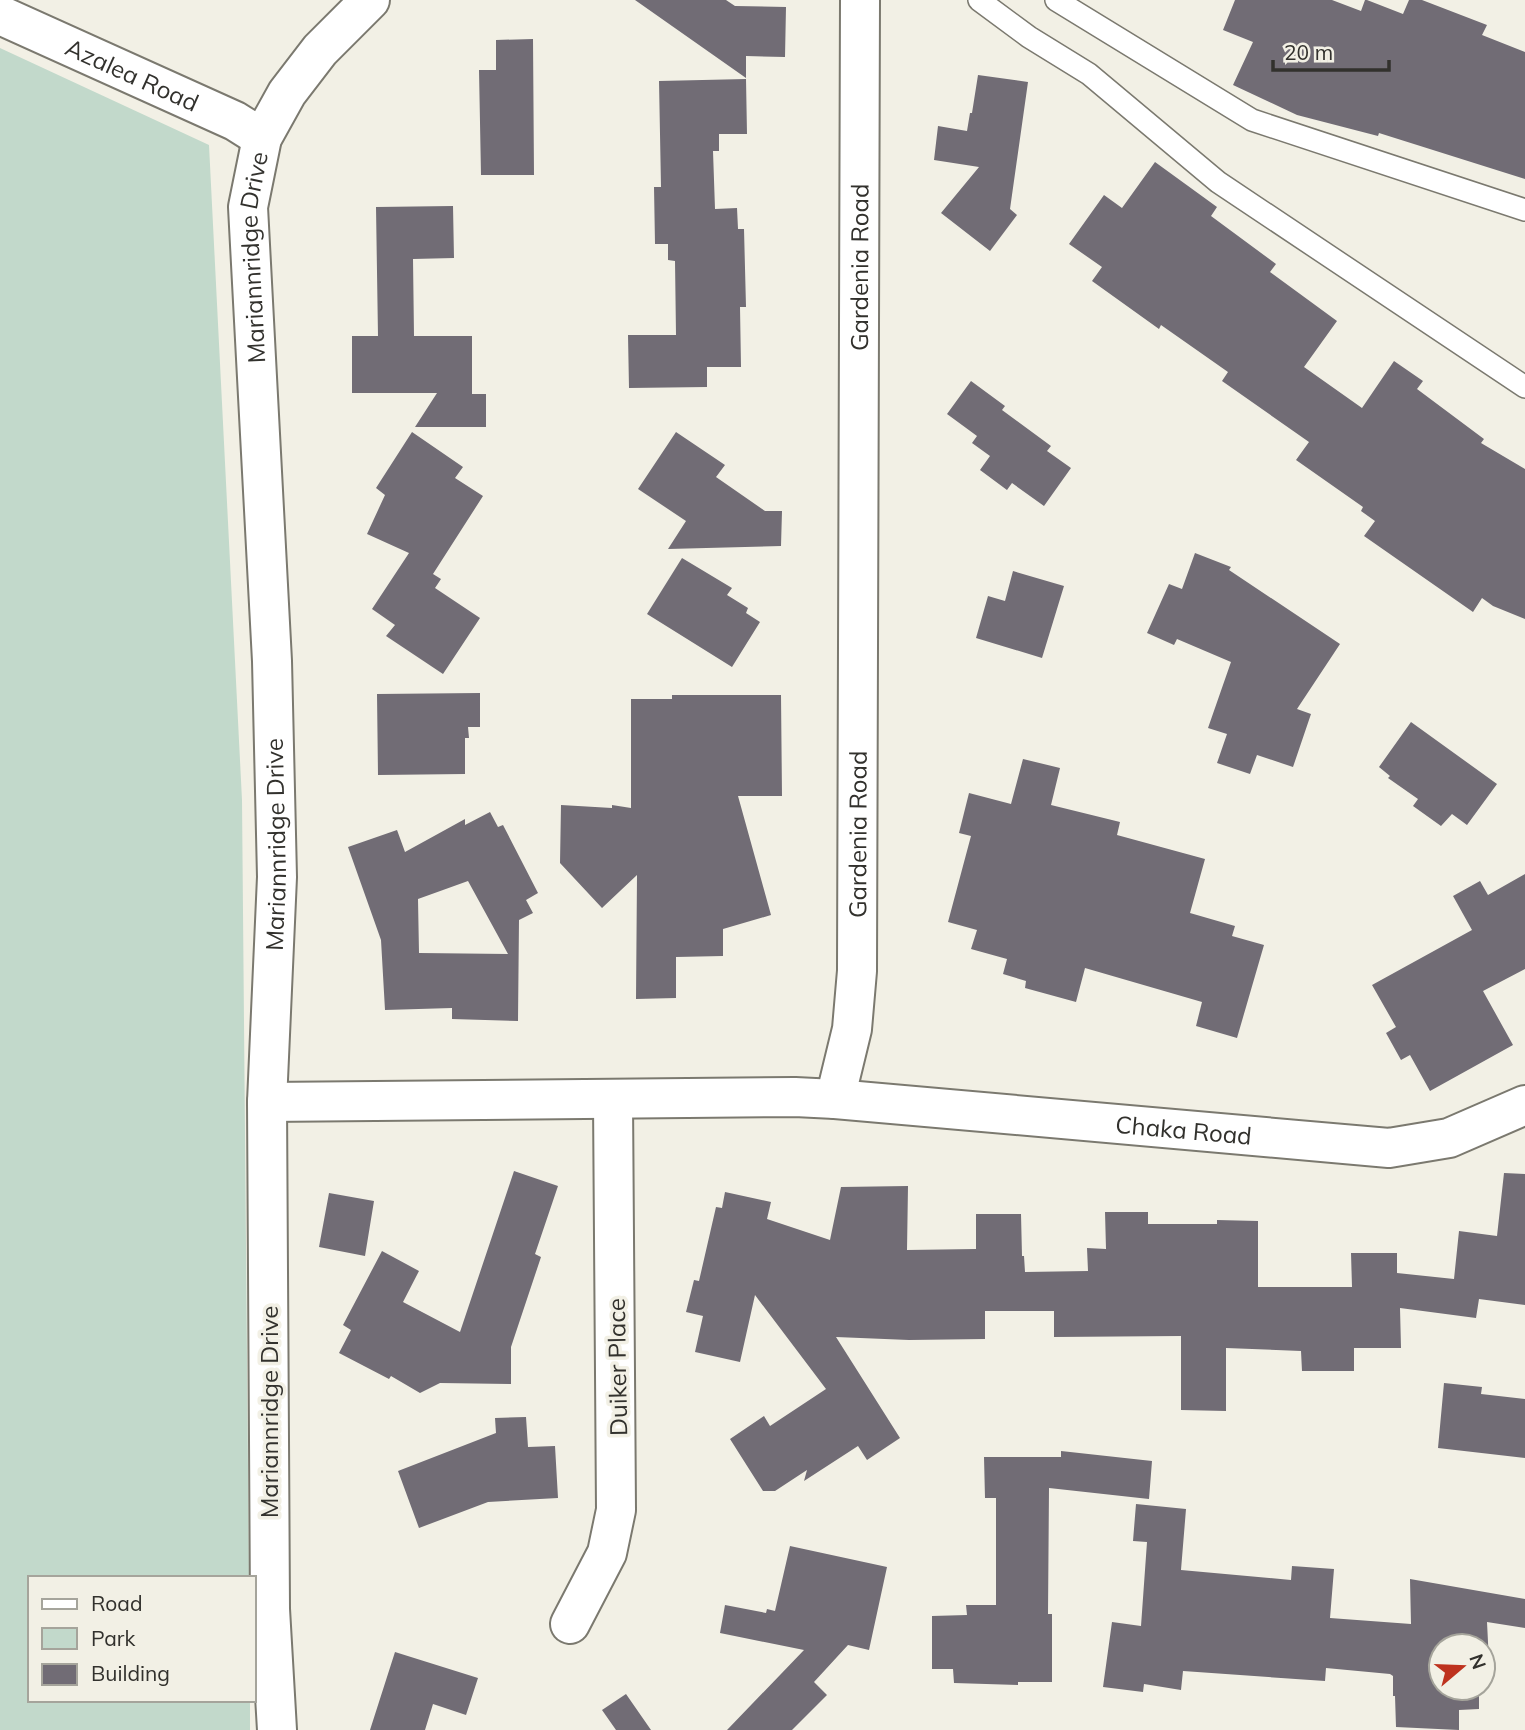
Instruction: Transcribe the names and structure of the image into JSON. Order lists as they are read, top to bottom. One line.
{"streets":{"street":["Azalea Road","Mariannridge Drive","Gardenia Road","Chaka Road","Duiker Place"]},"crossings":[["Azalea Road","Mariannridge Drive"],["Gardenia Road","Chaka Road"]],"legend":["Road","Park","Building"],"scale_bar":"20 m","north":"right"}
